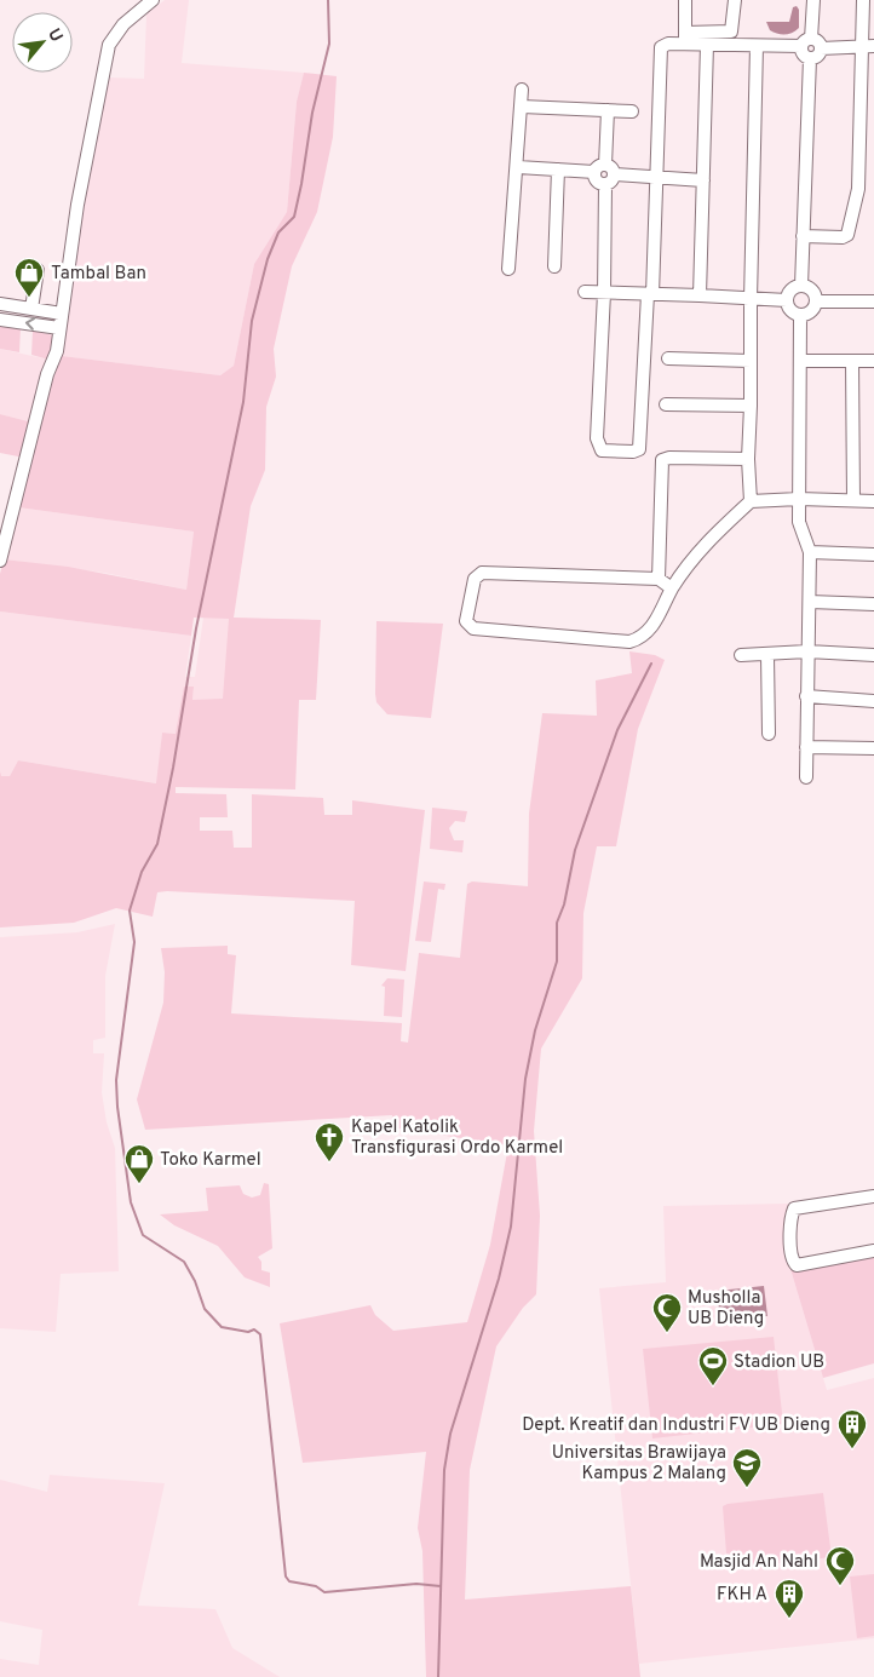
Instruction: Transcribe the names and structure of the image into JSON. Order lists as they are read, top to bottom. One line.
{"places":{"shop":["Tambal Ban","Toko Karmel"],"church":["Kapel Katolik Transfigurasi Ordo Karmel"],"mosque":["Musholla UB Dieng","Masjid An Nahl"],"sports":["Stadion UB"],"building":["Dept. Kreatif dan Industri FV UB Dieng","FKH A"],"school or university":["Universitas Brawijaya Kampus 2 Malang"]},"north":"top right"}
